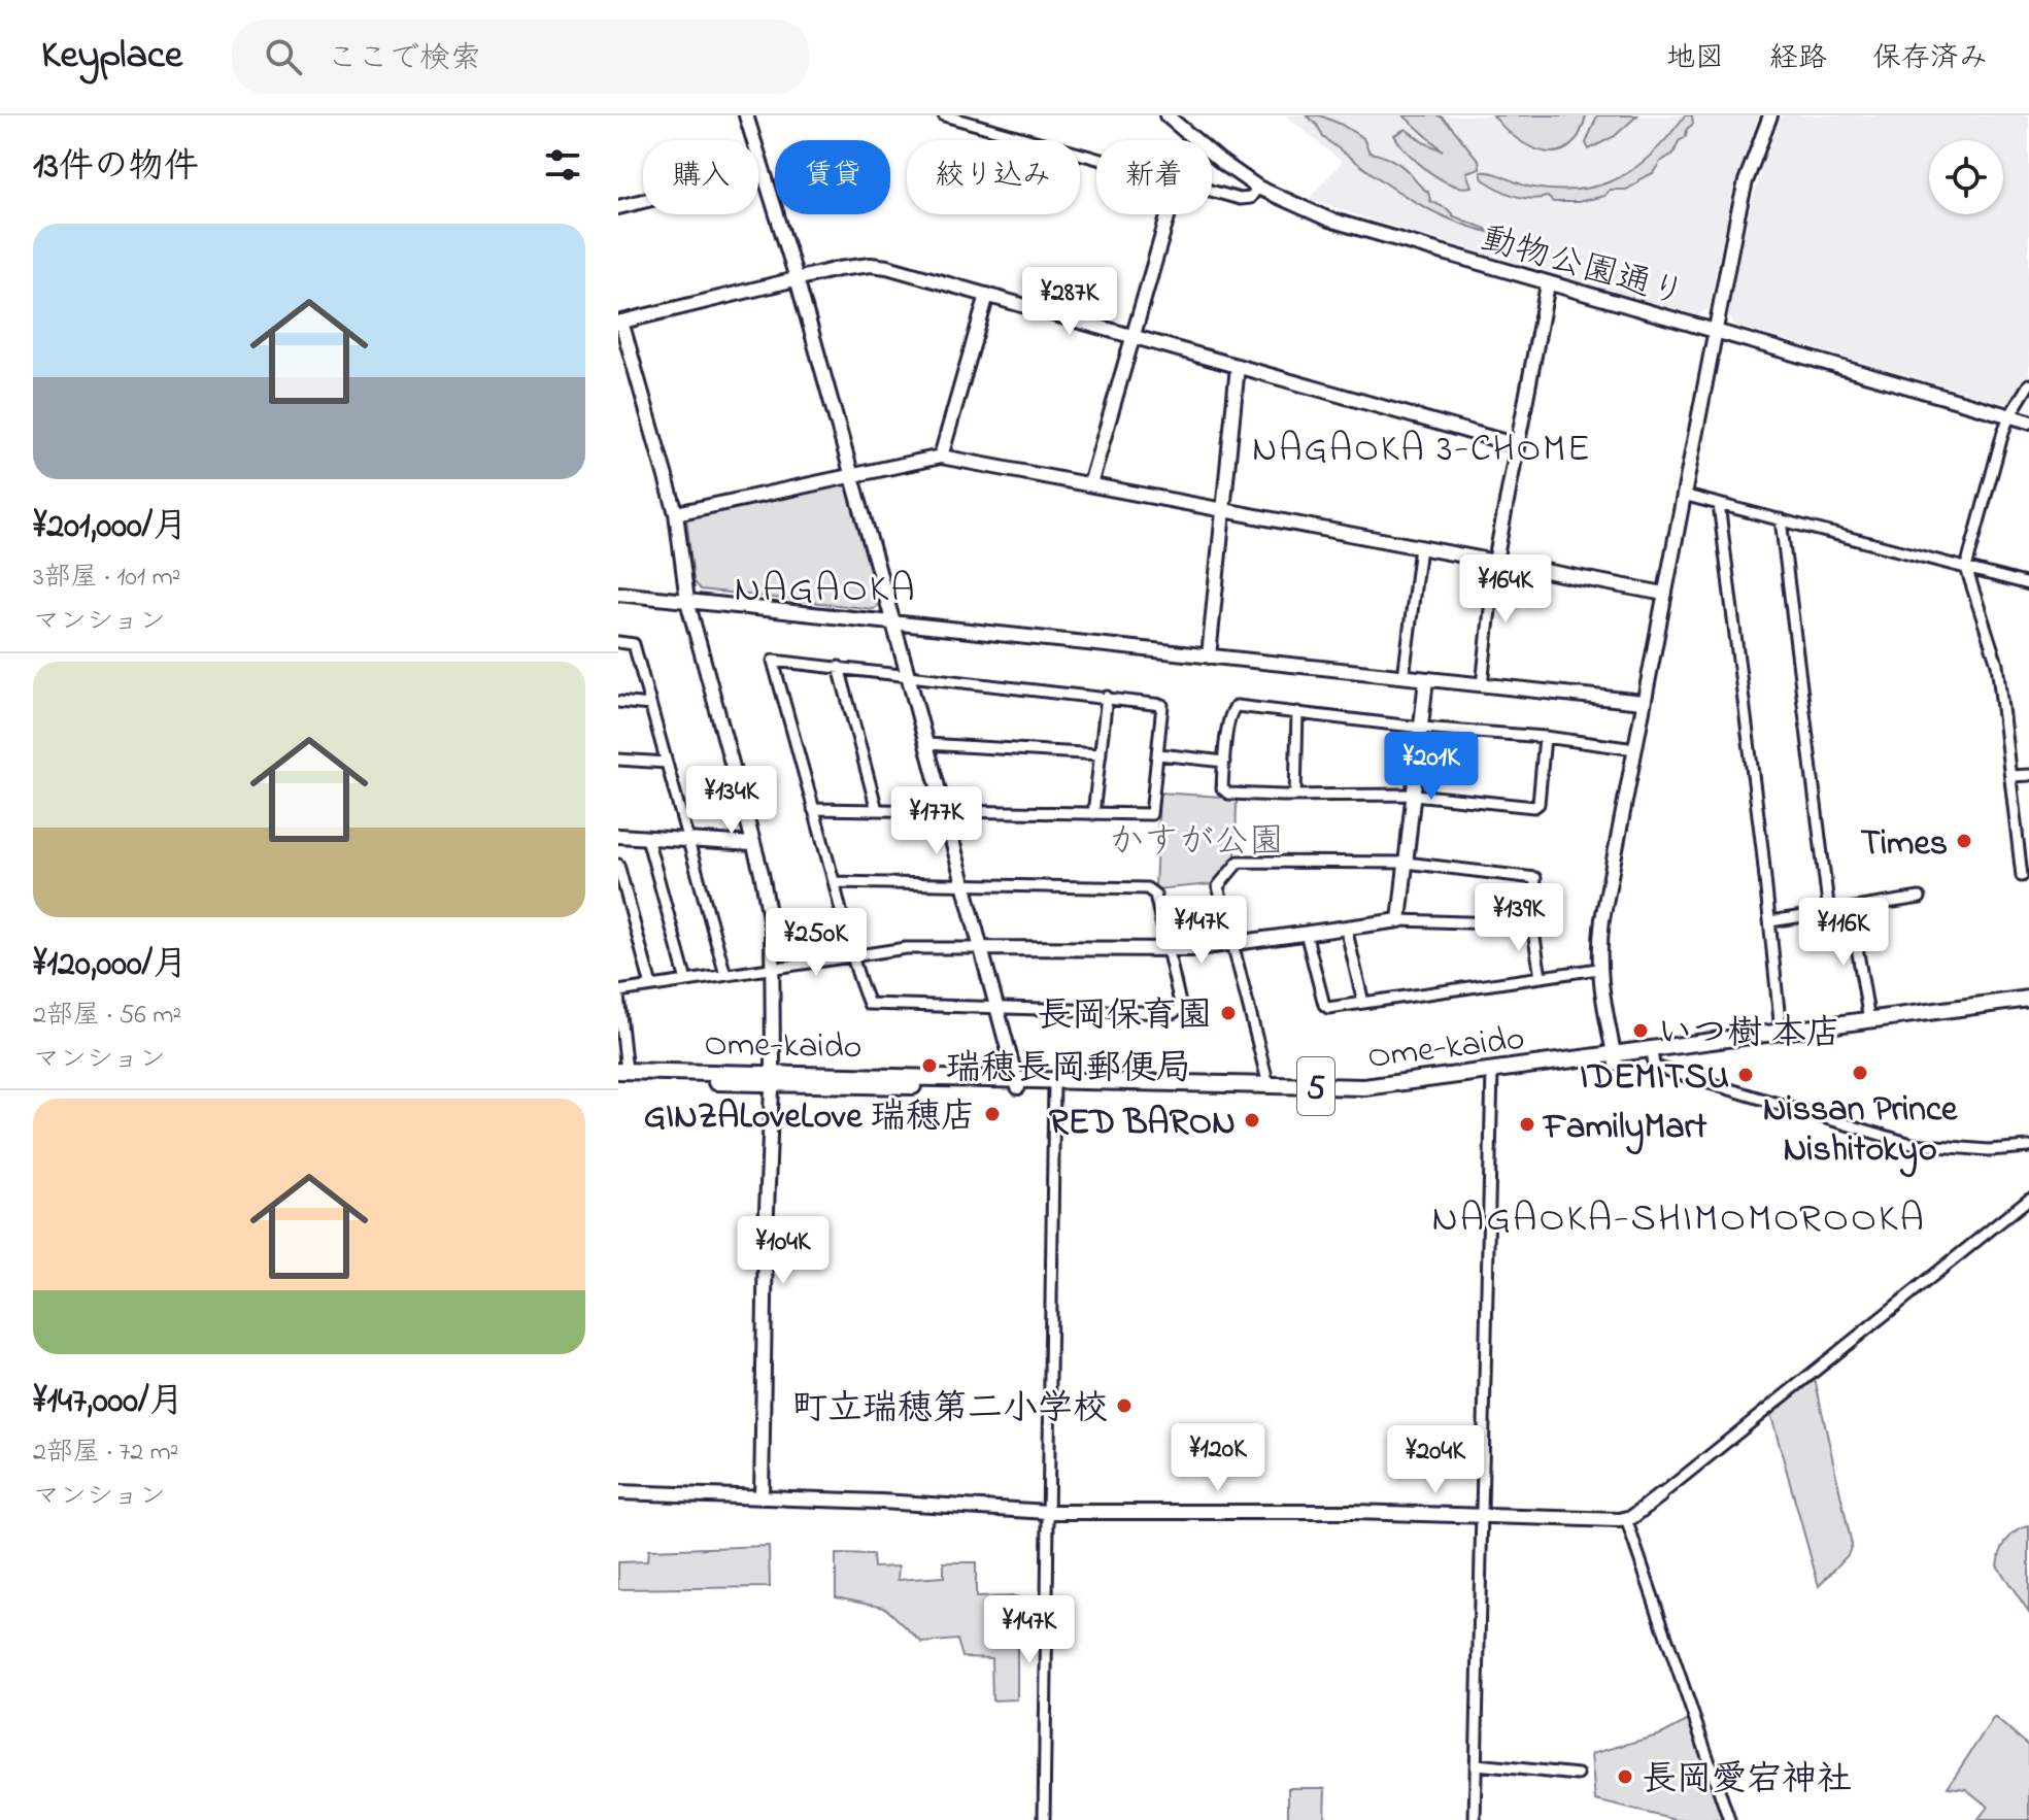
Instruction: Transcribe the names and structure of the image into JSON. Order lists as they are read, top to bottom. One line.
{"streets":{"main road":["Ome-kaido","5"],"street":["動物公園通り"]},"districts":["NAGAOKA 3-CHOME","NAGAOKA","NAGAOKA-SHIMOMOROOKA"],"parks":["かすが公園"],"places":["Times","長岡保育園","いつ樹 本店","瑞穂長岡郵便局","Nissan Prince Nishitokyo","IDEMITSU","GINZALoveLove 瑞穂店","RED BARON","FamilyMart","町立瑞穂第二小学校","長岡愛宕神社"],"page":{"header":"Keyplace","search":"ここで検索","nav":["地図","経路","保存済み"],"heading":"13件の物件","chip":["購入","賃貸","絞り込み","新着"],"list":[{"name":"¥201,000/月","note":"3部屋 · 101 m² · マンション"},{"name":"¥120,000/月","note":"2部屋 · 56 m² · マンション"},{"name":"¥147,000/月","note":"2部屋 · 72 m² · マンション"}],"price":["¥287K","¥164K","¥201K","¥134K","¥177K","¥139K","¥147K","¥116K","¥250K","¥104K","¥120K","¥204K","¥147K"]}}
